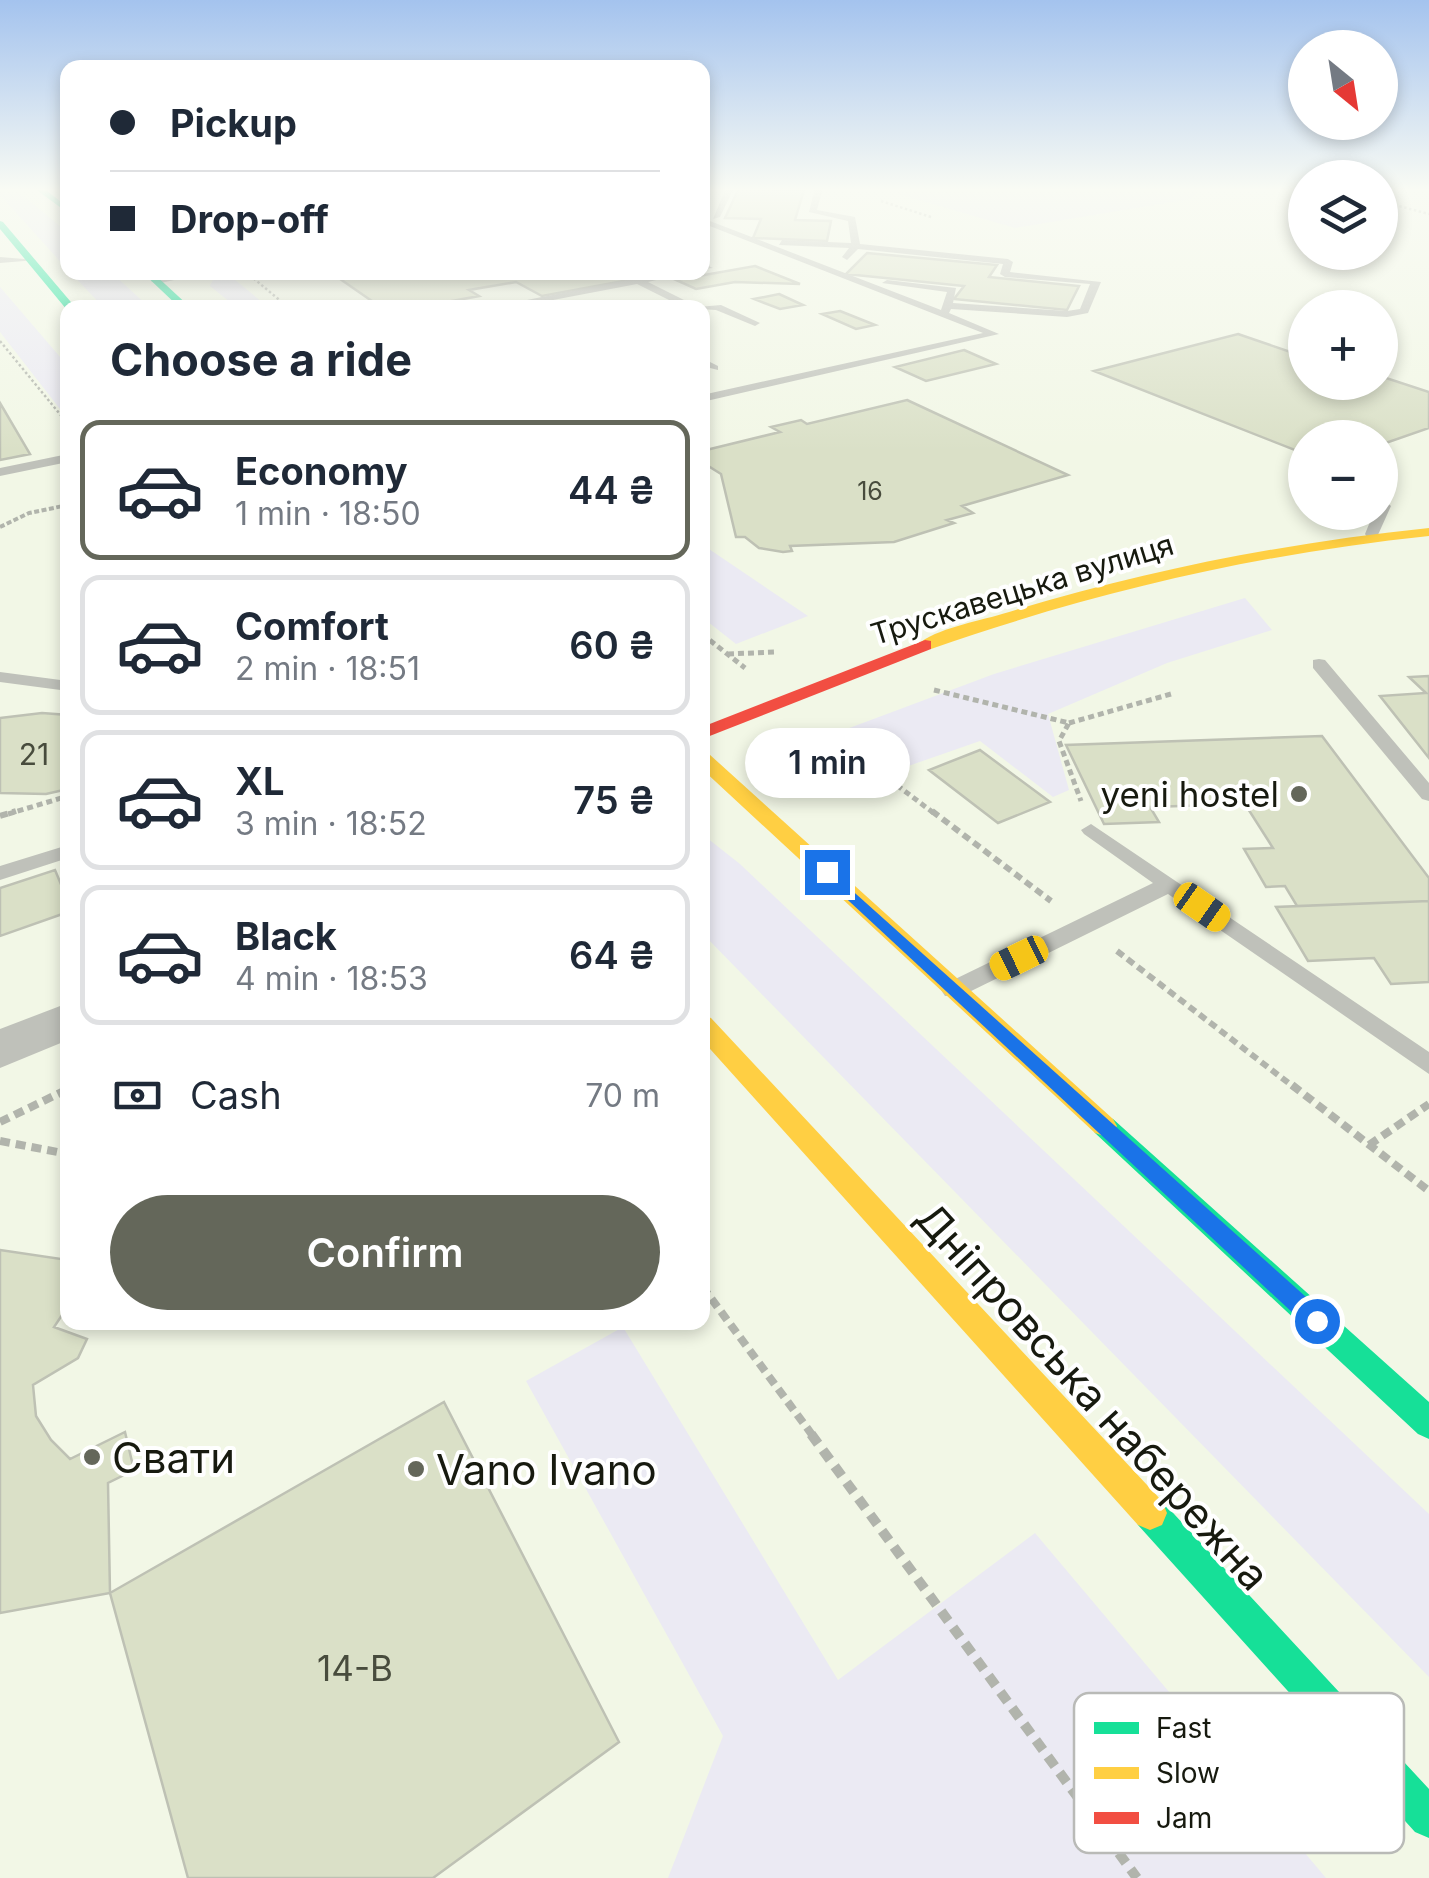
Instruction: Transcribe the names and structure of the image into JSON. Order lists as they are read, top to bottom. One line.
{"streets":{"main road":["Трускавецька вулиця","Дніпровська набережна"]},"places":["yeni hostel","Свати","Vano Ivano"],"house_numbers":["16","21","14-В"],"legend":["Fast","Slow","Jam"],"north":"bottom right","page":{"map_buttons":["+","−"],"banner":["Pickup","Drop-off"],"heading":"Choose a ride","list":[{"name":"Economy","note":"1 min · 18:50","value":"44 ₴"},{"name":"Comfort","note":"2 min · 18:51","value":"60 ₴"},{"name":"XL","note":"3 min · 18:52","value":"75 ₴"},{"name":"Black","note":"4 min · 18:53","value":"64 ₴"}],"bubble":"1 min","pay":["Cash","70 m"],"buttons":"Confirm"}}
